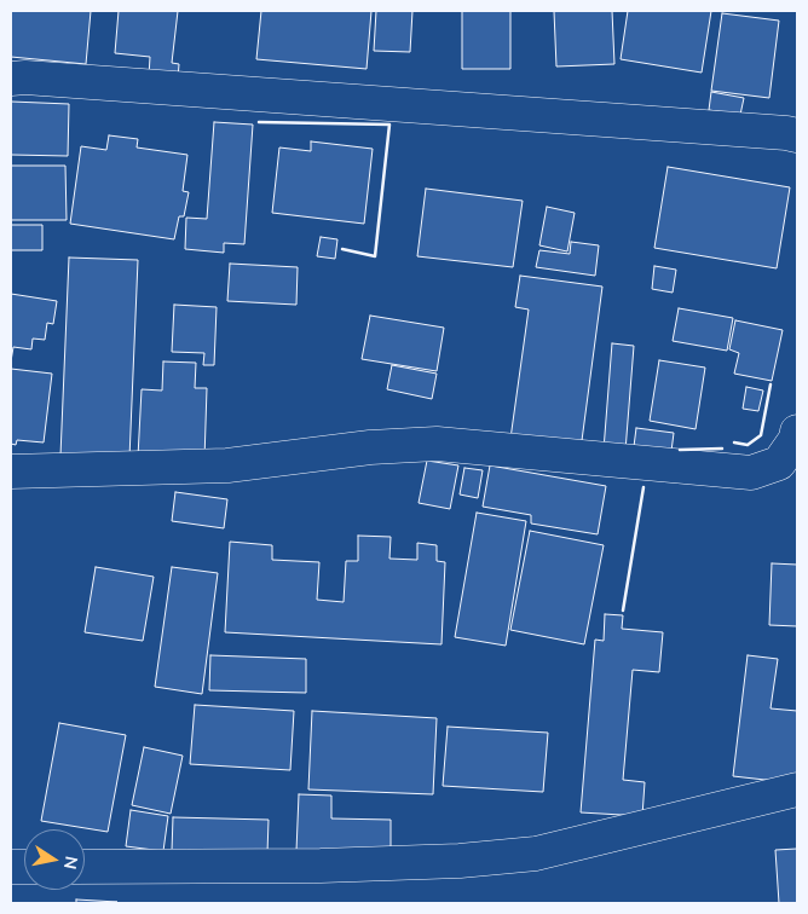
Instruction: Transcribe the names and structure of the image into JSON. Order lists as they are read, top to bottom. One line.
{"north":"right"}
